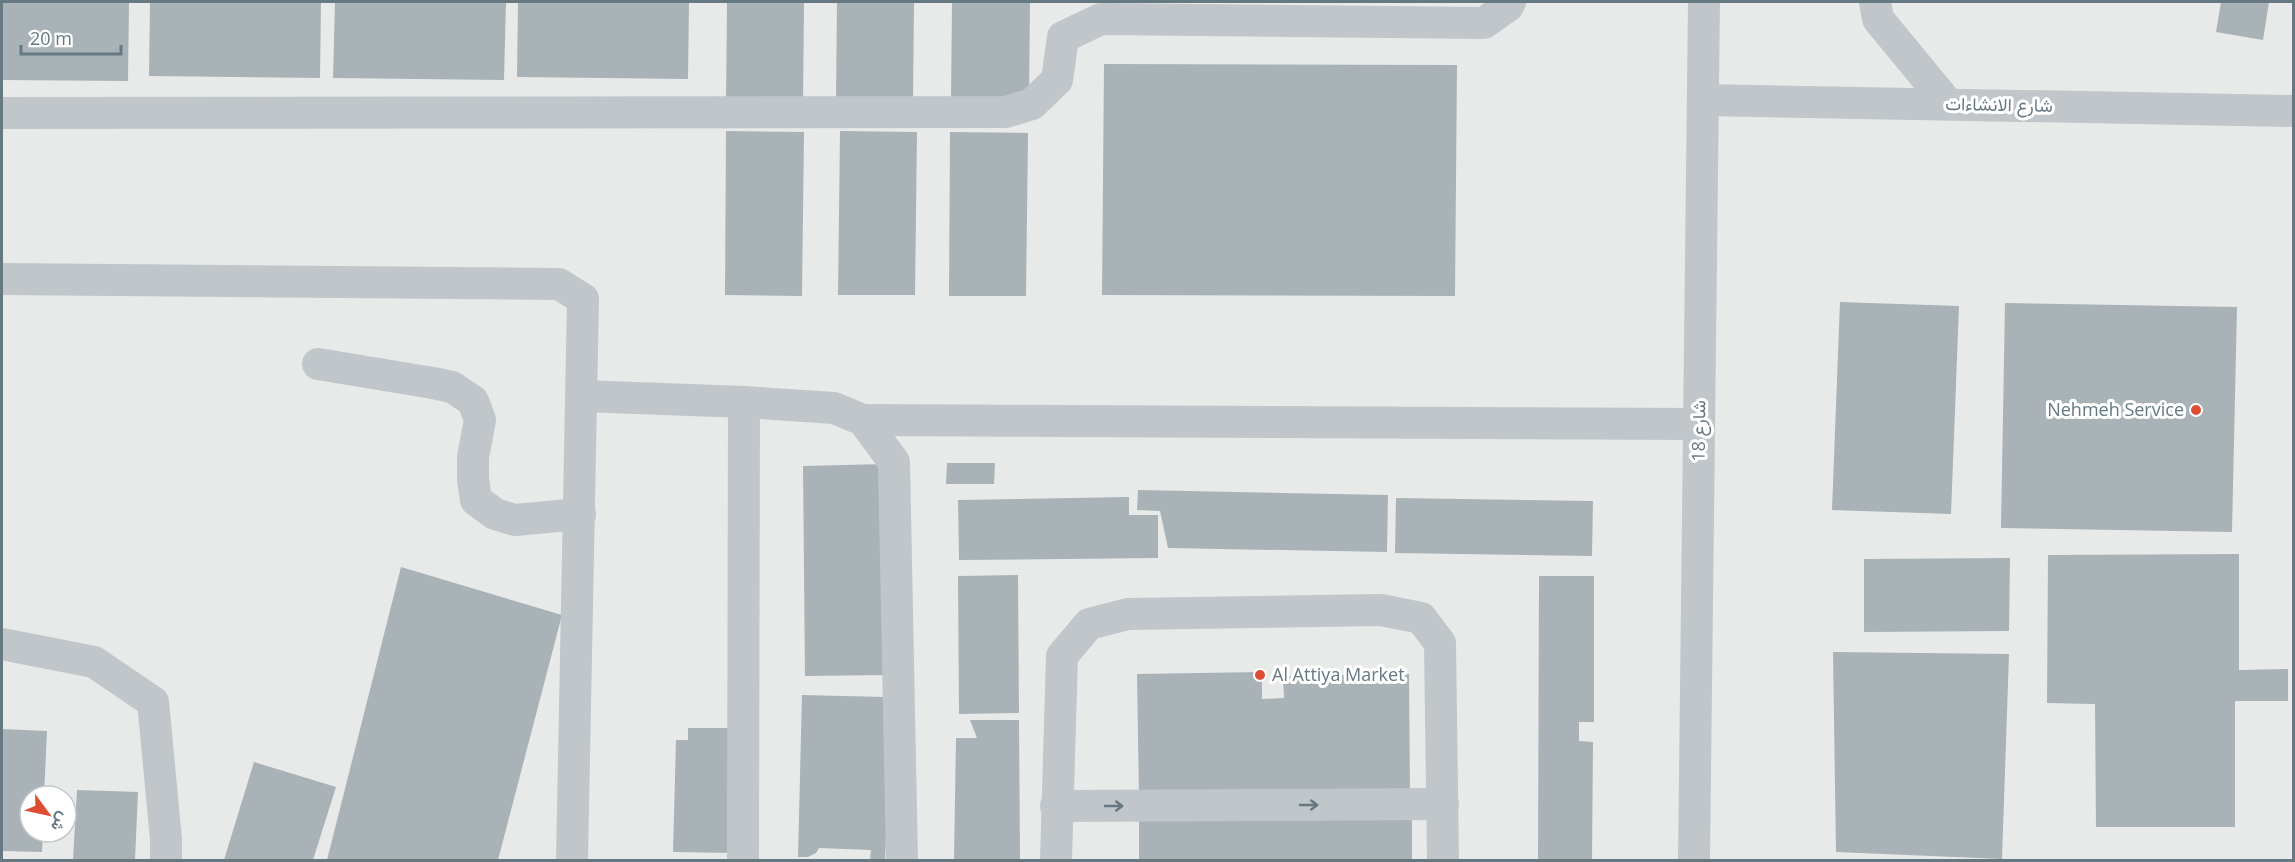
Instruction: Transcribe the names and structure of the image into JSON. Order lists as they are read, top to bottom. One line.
{"streets":{"street":["شارع الانشاءات","شارع 18"]},"crossings":[["شارع الانشاءات","شارع 18"]],"places":["Nehmeh Service","Al Attiya Market"],"scale_bar":"20 m","north":"bottom right"}
